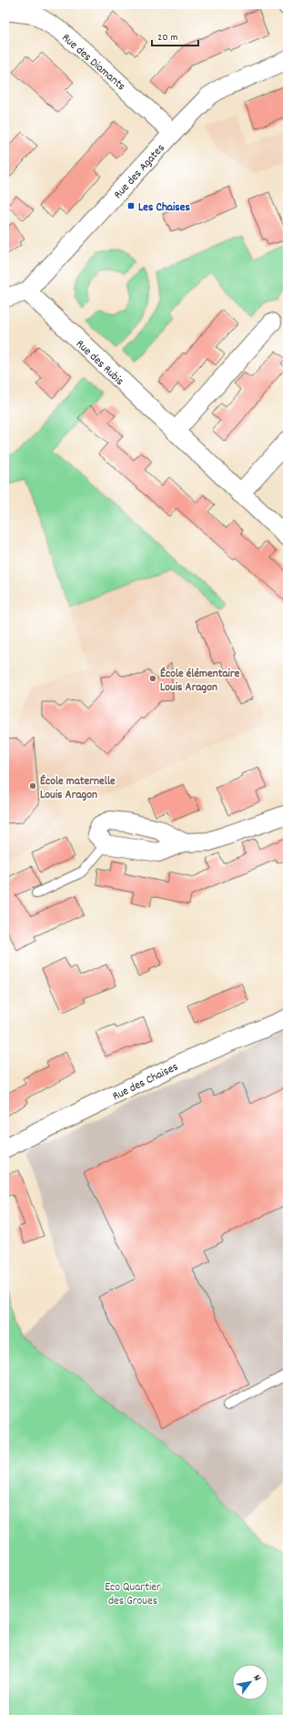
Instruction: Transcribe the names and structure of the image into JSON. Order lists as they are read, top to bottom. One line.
{"streets":{"street":["Rue des Diamants","Rue des Agates","Rue des Rubis","Rue des Chaises"]},"crossings":[["Rue des Diamants","Rue des Agates"],["Rue des Agates","Rue des Rubis"]],"parks":["Eco Quartier des Groues"],"places":{"transit":["Les Chaises"],"other":["École élémentaire Louis Aragon","École maternelle Louis Aragon"]},"scale_bar":"20 m","north":"top right"}
